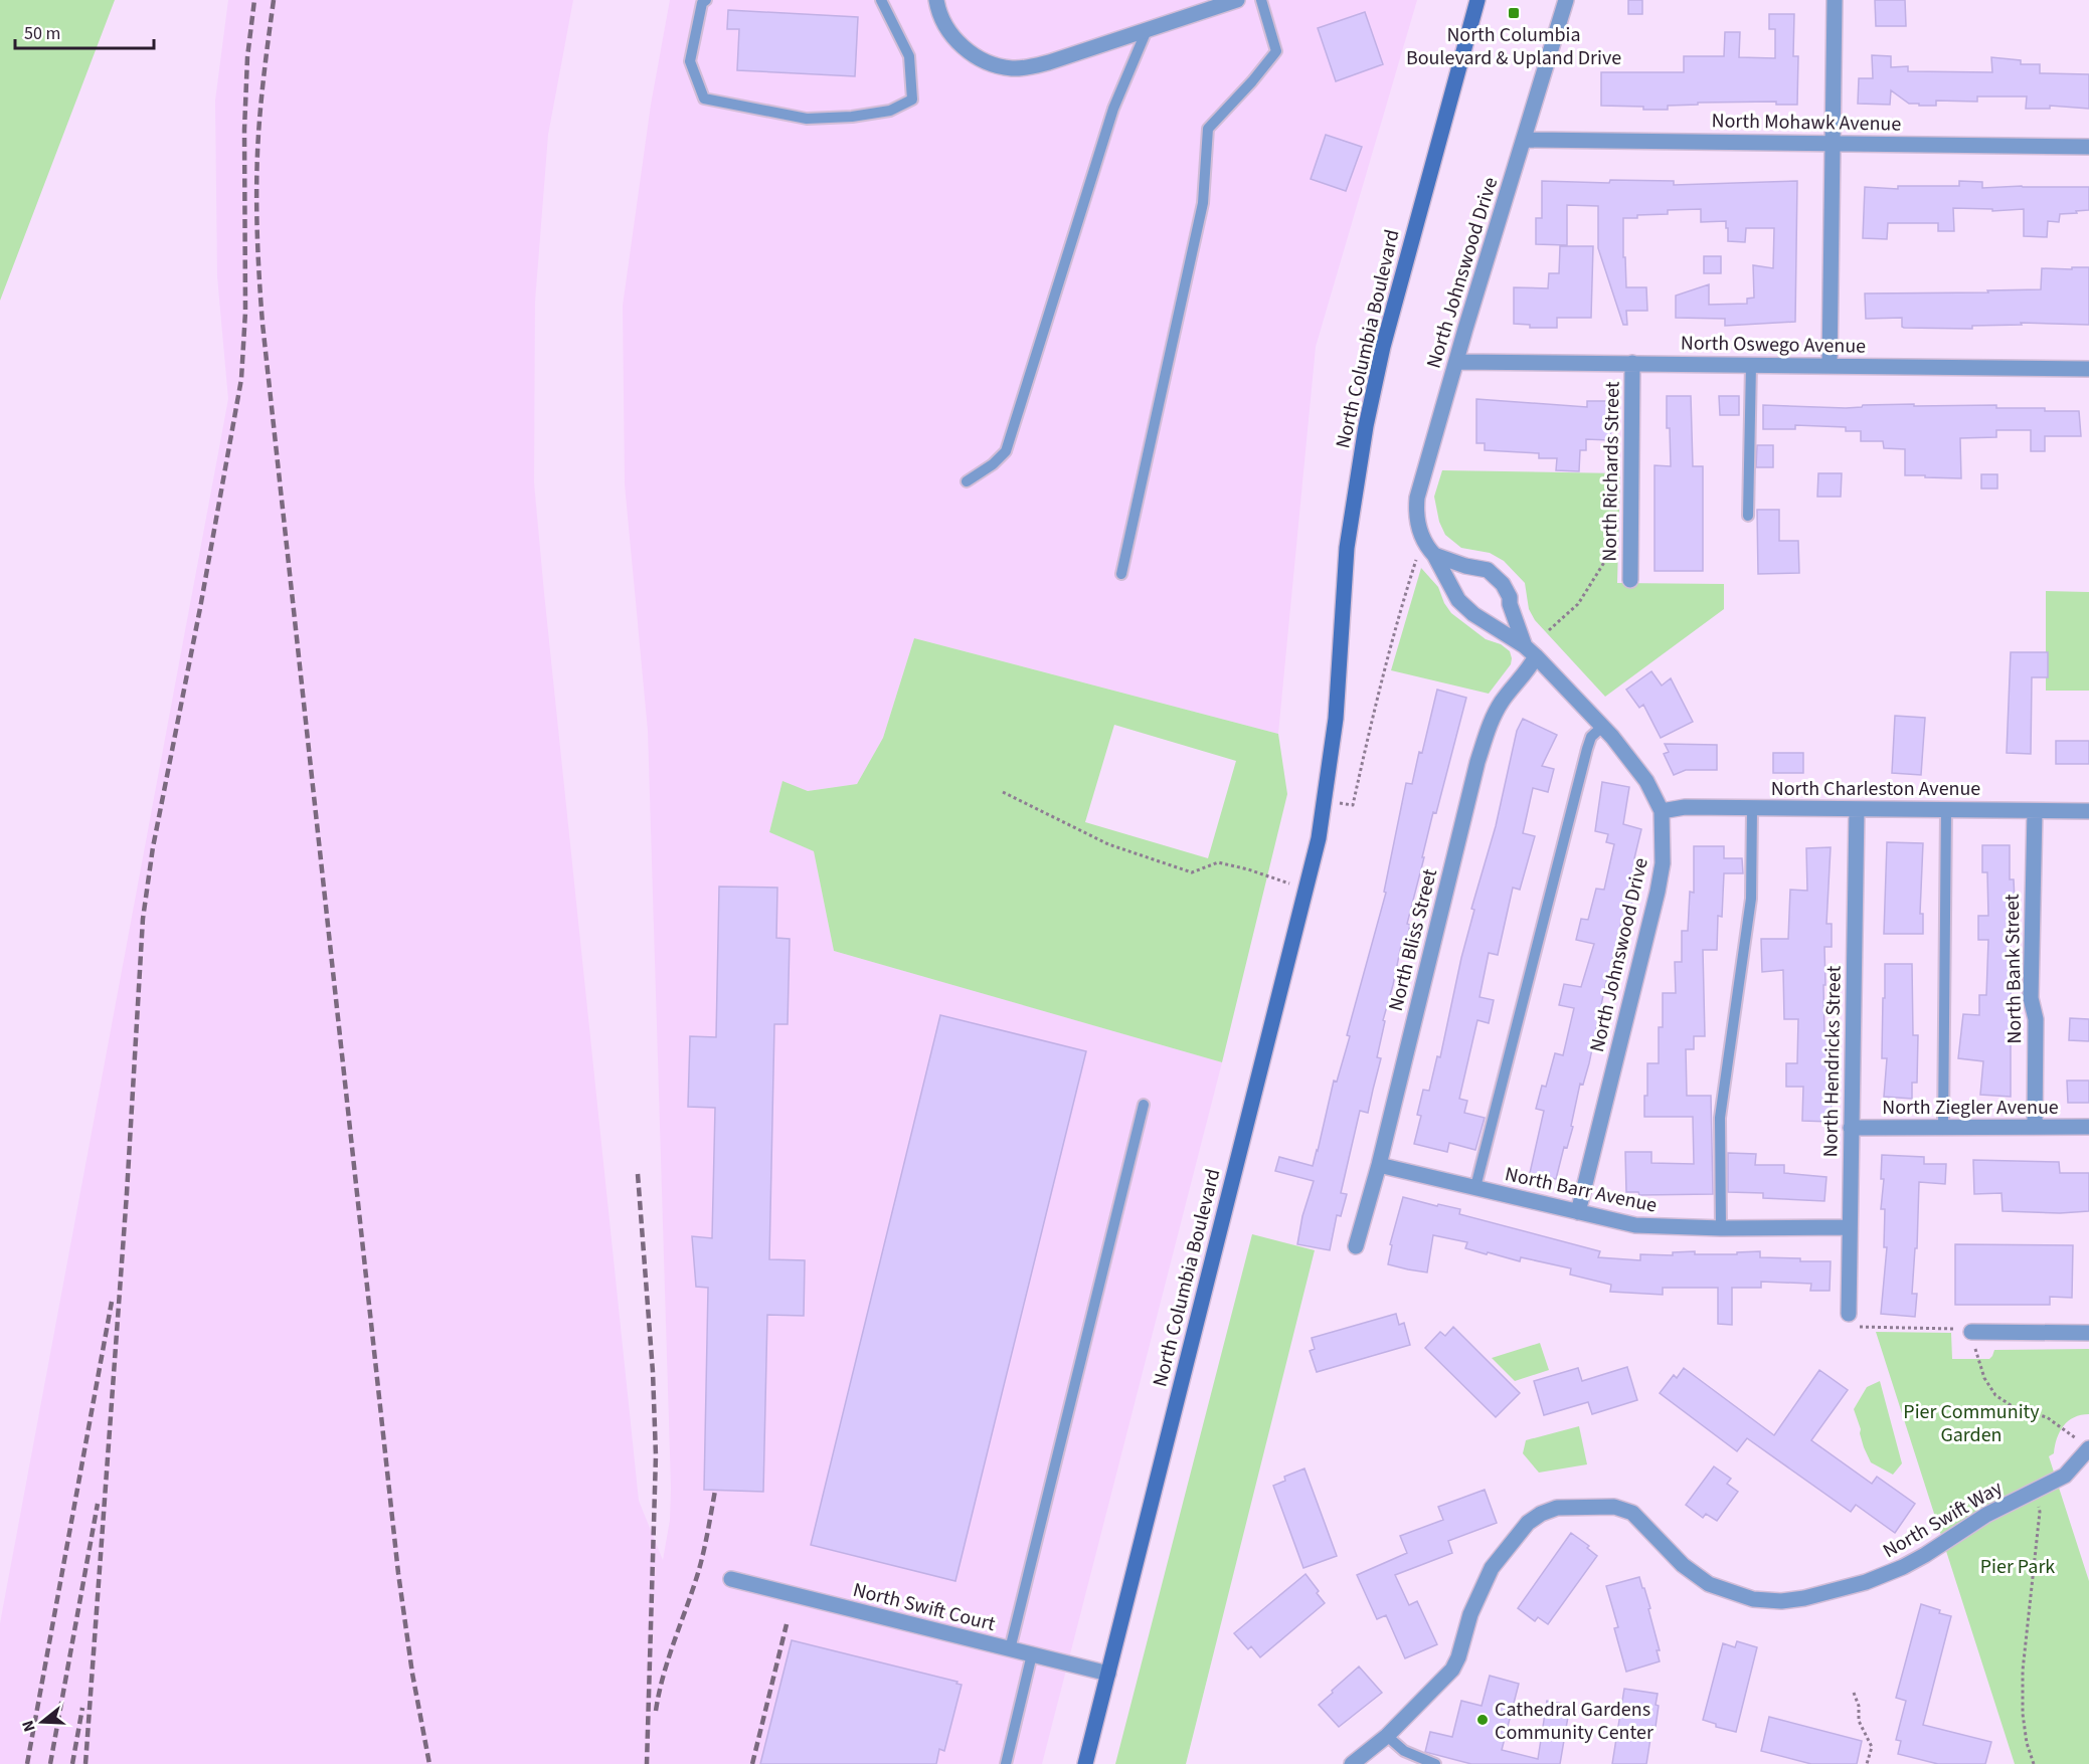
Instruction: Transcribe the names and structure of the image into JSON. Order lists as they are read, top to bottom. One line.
{"streets":{"main road":["North Columbia Boulevard"],"street":["North Mohawk Avenue","North Johnswood Drive","North Oswego Avenue","North Richards Street","North Charleston Avenue","North Bliss Street","North Bank Street","North Hendricks Street","North Ziegler Avenue","North Barr Avenue","North Swift Way","North Swift Court"]},"crossings":[["North Mohawk Avenue","North Johnswood Drive"],["North Johnswood Drive","North Oswego Avenue"],["North Johnswood Drive","North Charleston Avenue"],["North Johnswood Drive","North Bliss Street"],["North Johnswood Drive","North Barr Avenue"],["North Columbia Boulevard","North Swift Court"],["North Oswego Avenue","North Richards Street"],["North Charleston Avenue","North Bank Street"],["North Charleston Avenue","North Hendricks Street"],["North Bliss Street","North Barr Avenue"],["North Bank Street","North Ziegler Avenue"],["North Hendricks Street","North Ziegler Avenue"],["North Hendricks Street","North Barr Avenue"]],"parks":["Pier Community Garden","Pier Park"],"places":{"transit":["North Columbia Boulevard & Upland Drive"],"other":["Cathedral Gardens Community Center"]},"scale_bar":"50 m","north":"left"}
